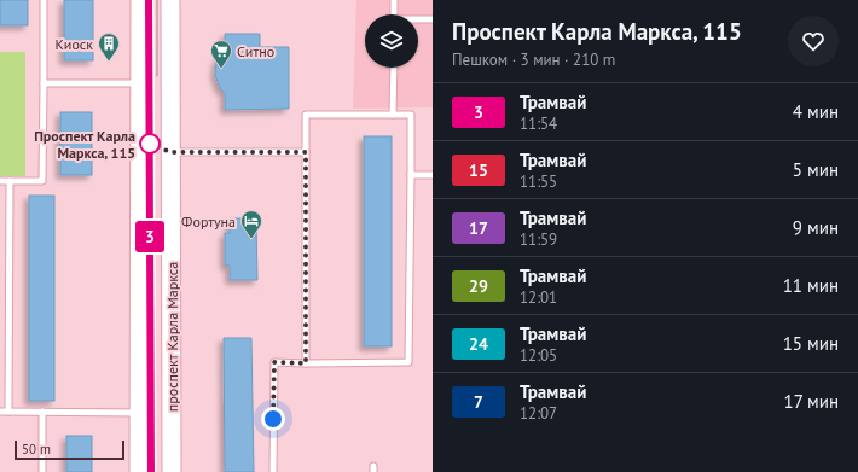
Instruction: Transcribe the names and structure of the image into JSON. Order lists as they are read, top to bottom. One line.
{"streets":{"main road":["проспект Карла Маркса"]},"places":{"building":["Киоск"],"supermarket":["Ситно"],"other":["Проспект Карла Маркса, 115"],"hotel":["Фортуна"]},"lines":["tram line 3"],"scale_bar":"50 m","page":{"on_map":"3","heading":["Проспект Карла Маркса, 115","Пешком · 3 мин · 210 m"],"list":[{"mark":"3","name":"Трамвай","note":"11:54","value":"4 мин"},{"mark":"15","name":"Трамвай","note":"11:55","value":"5 мин"},{"mark":"17","name":"Трамвай","note":"11:59","value":"9 мин"},{"mark":"29","name":"Трамвай","note":"12:01","value":"11 мин"},{"mark":"24","name":"Трамвай","note":"12:05","value":"15 мин"},{"mark":"7","name":"Трамвай","note":"12:07","value":"17 мин"}],"scale":"50 m"}}
